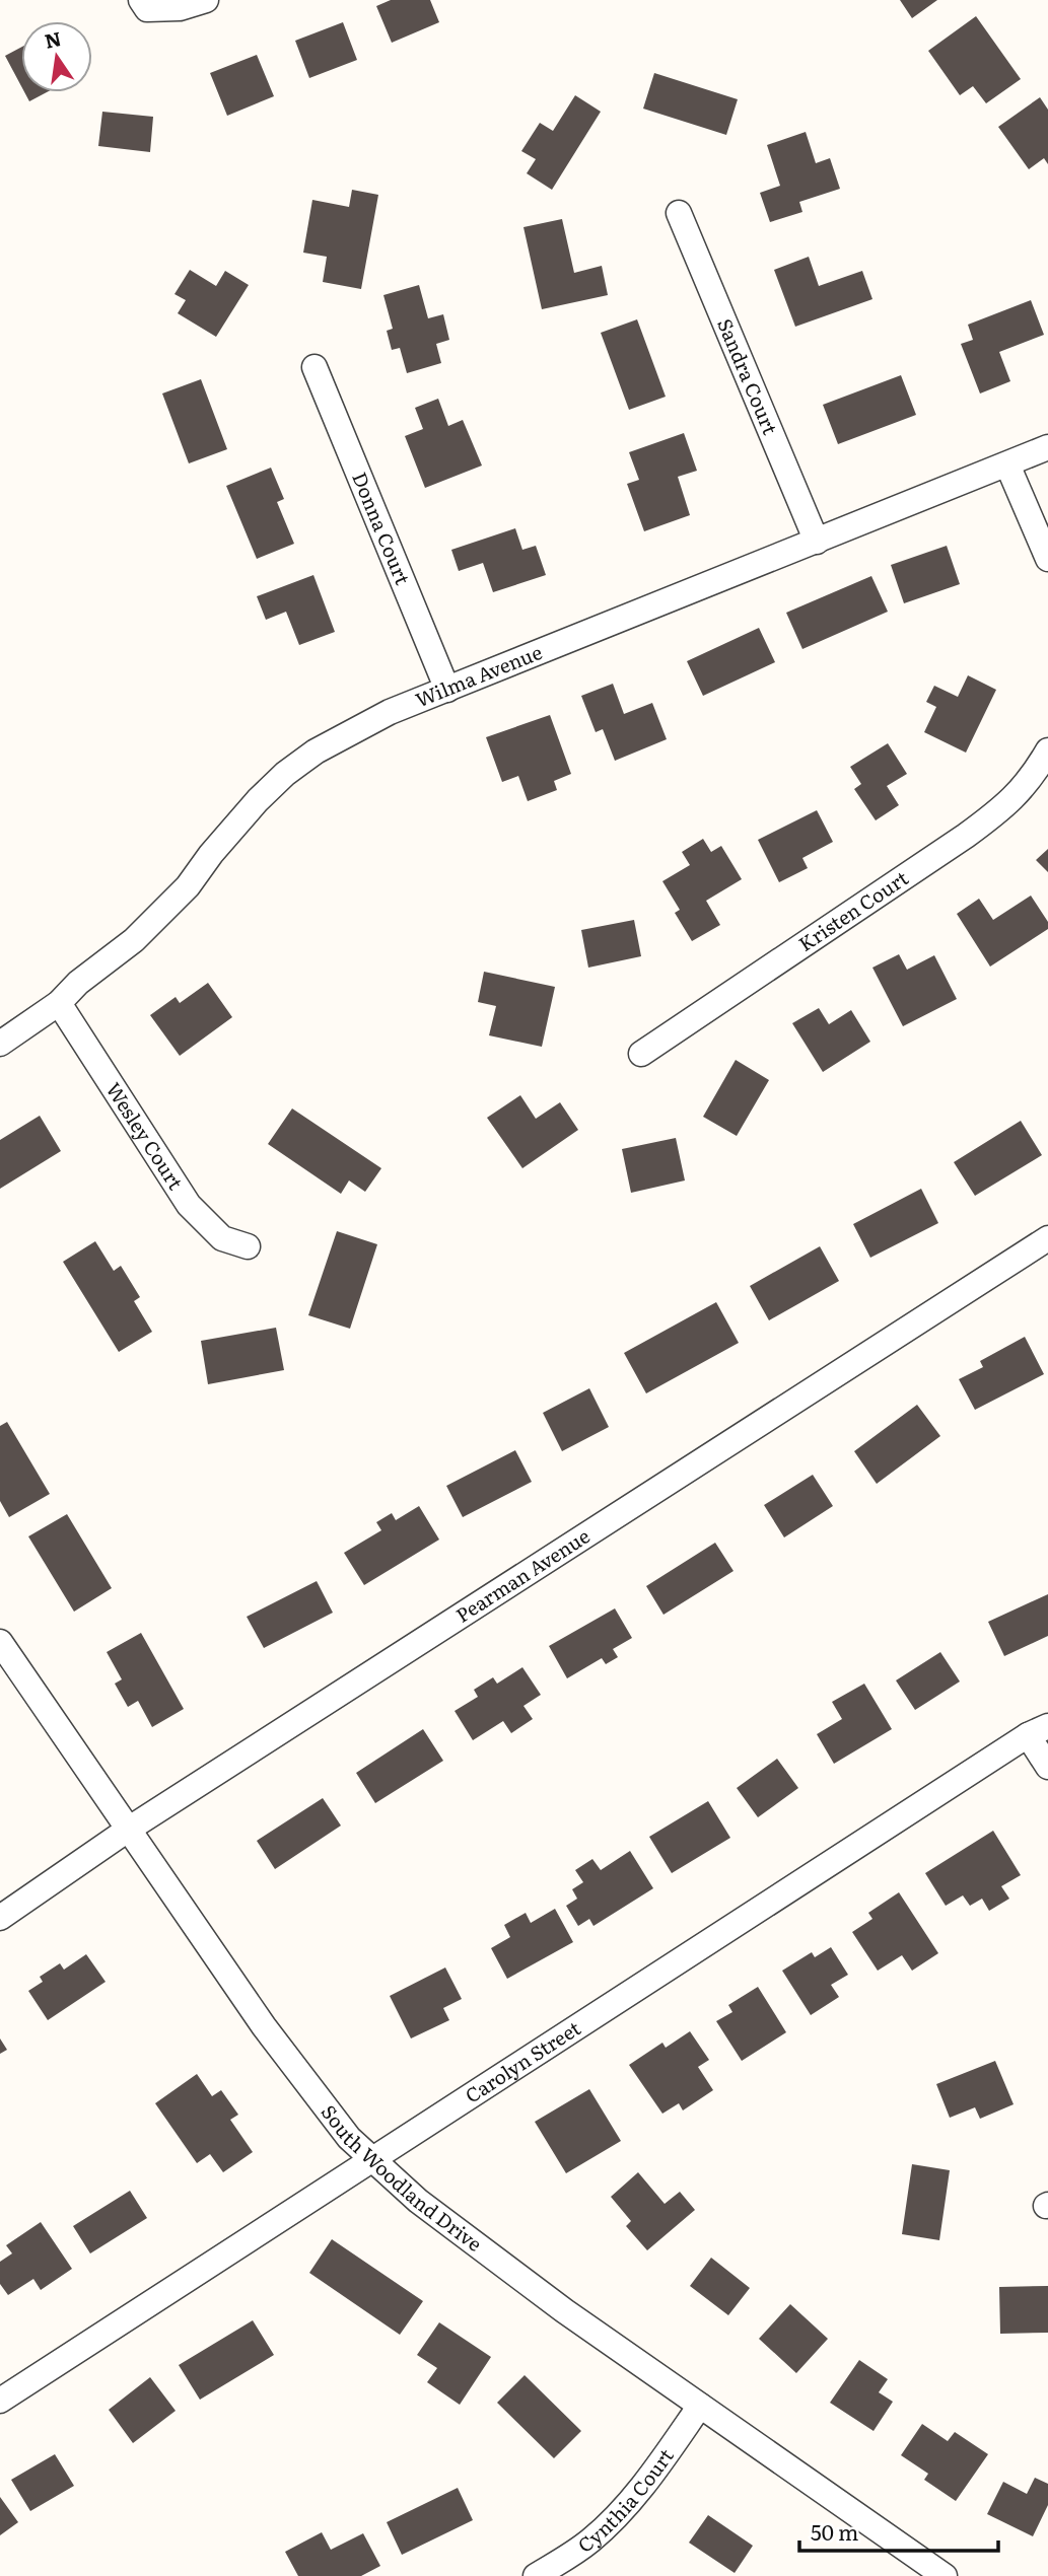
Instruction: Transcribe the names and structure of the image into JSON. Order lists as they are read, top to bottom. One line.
{"streets":{"street":["Sandra Court","Donna Court","Wilma Avenue","Kristen Court","Wesley Court","Pearman Avenue","Carolyn Street","South Woodland Drive","Cynthia Court"]},"crossings":[["Sandra Court","Wilma Avenue"],["Donna Court","Wilma Avenue"],["Wilma Avenue","Wesley Court"],["Pearman Avenue","South Woodland Drive"],["Carolyn Street","South Woodland Drive"],["South Woodland Drive","Cynthia Court"]],"scale_bar":"50 m","north":"top"}
